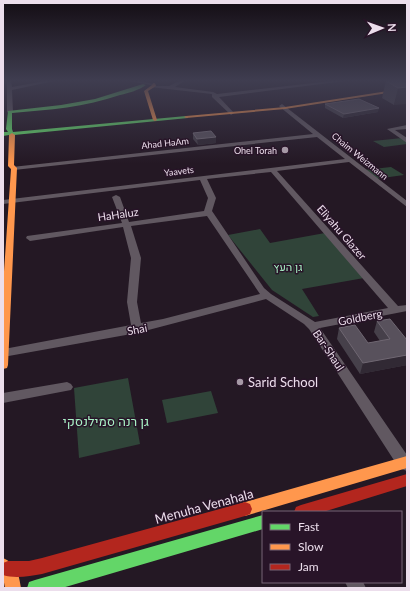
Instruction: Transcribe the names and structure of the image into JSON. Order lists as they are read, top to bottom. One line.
{"streets":{"street":["Ahad HaAm","Chaim Weizmann","Yaavets","HaHaluz","Eliyahu Glazer","Goldberg","Shai","Bar-Shaul","Menuha Venahala"]},"crossings":[["Ahad HaAm","Chaim Weizmann"],["Chaim Weizmann","Yaavets"],["Yaavets","Eliyahu Glazer"],["HaHaluz","Bar-Shaul"],["Eliyahu Glazer","Goldberg"],["Goldberg","Bar-Shaul"],["Shai","Bar-Shaul"],["Bar-Shaul","Menuha Venahala"]],"parks":["גן העץ","גן רנה סמילנסקי"],"places":["Ohel Torah","Sarid School"],"legend":["Fast","Slow","Jam"],"north":"right"}
